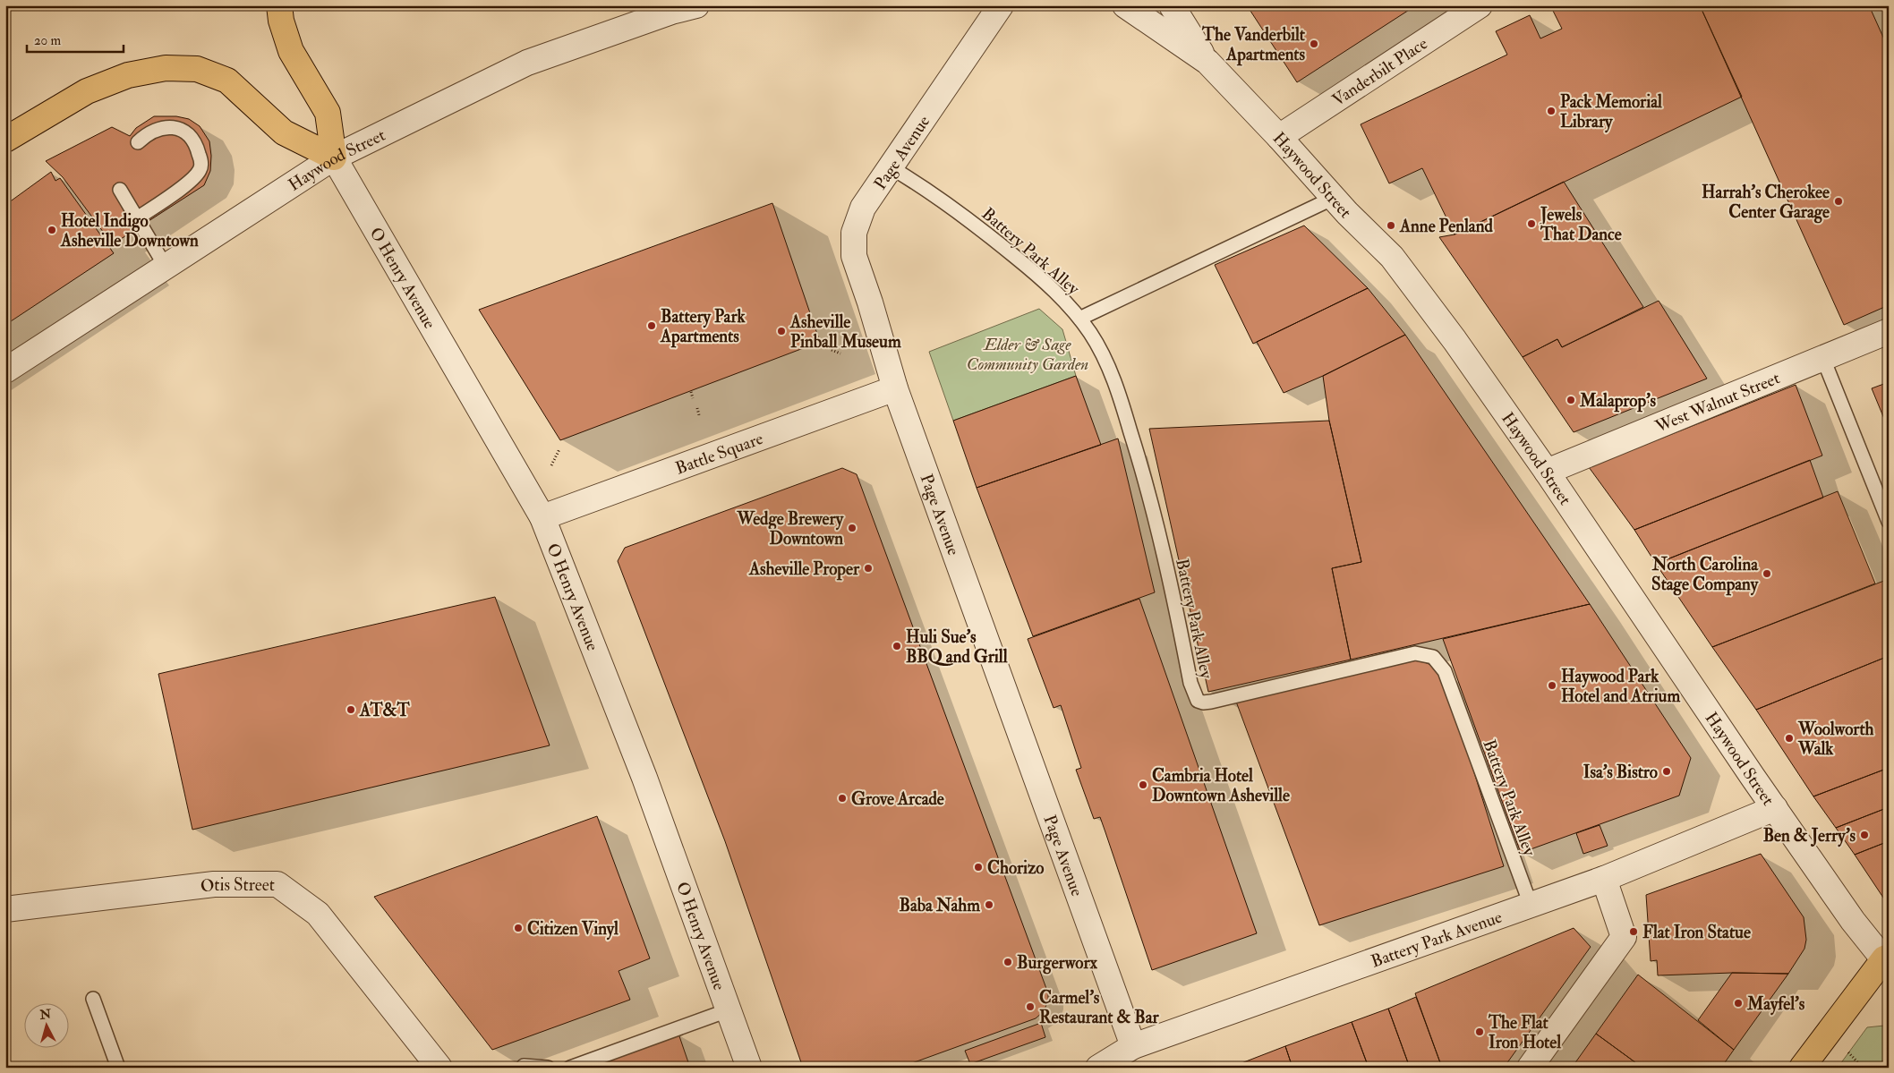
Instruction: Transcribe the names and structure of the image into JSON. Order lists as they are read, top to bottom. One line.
{"streets":{"street":["Vanderbilt Place","Page Avenue","Haywood Street","O Henry Avenue","West Walnut Street","Battle Square","Otis Street","Battery Park Avenue"],"lane":["Battery Park Alley"]},"crossings":[["Vanderbilt Place","Haywood Street"],["Page Avenue","Battery Park Alley"],["Page Avenue","Battle Square"],["Page Avenue","Battery Park Avenue"],["Haywood Street","O Henry Avenue"],["Haywood Street","West Walnut Street"],["Haywood Street","Battery Park Avenue"],["Battery Park Alley","Battery Park Avenue"],["O Henry Avenue","Battle Square"]],"parks":["Elder & Sage Community Garden"],"places":["The Vanderbilt Apartments","Pack Memorial Library","Harrah's Cherokee Center Garage","Jewels That Dance","Anne Penland","Hotel Indigo Asheville Downtown","Battery Park Apartments","Asheville Pinball Museum","Malaprop's","Wedge Brewery Downtown","Asheville Proper","North Carolina Stage Company","Huli Sue's BBQ and Grill","Haywood Park Hotel and Atrium","AT&T","Woolworth Walk","Isa's Bistro","Cambria Hotel Downtown Asheville","Grove Arcade","Ben & Jerry's","Chorizo","Baba Nahm","Citizen Vinyl","Flat Iron Statue","Burgerworx","Mayfel's","Carmel's Restaurant & Bar","The Flat Iron Hotel"],"scale_bar":"20 m","north":"top"}
